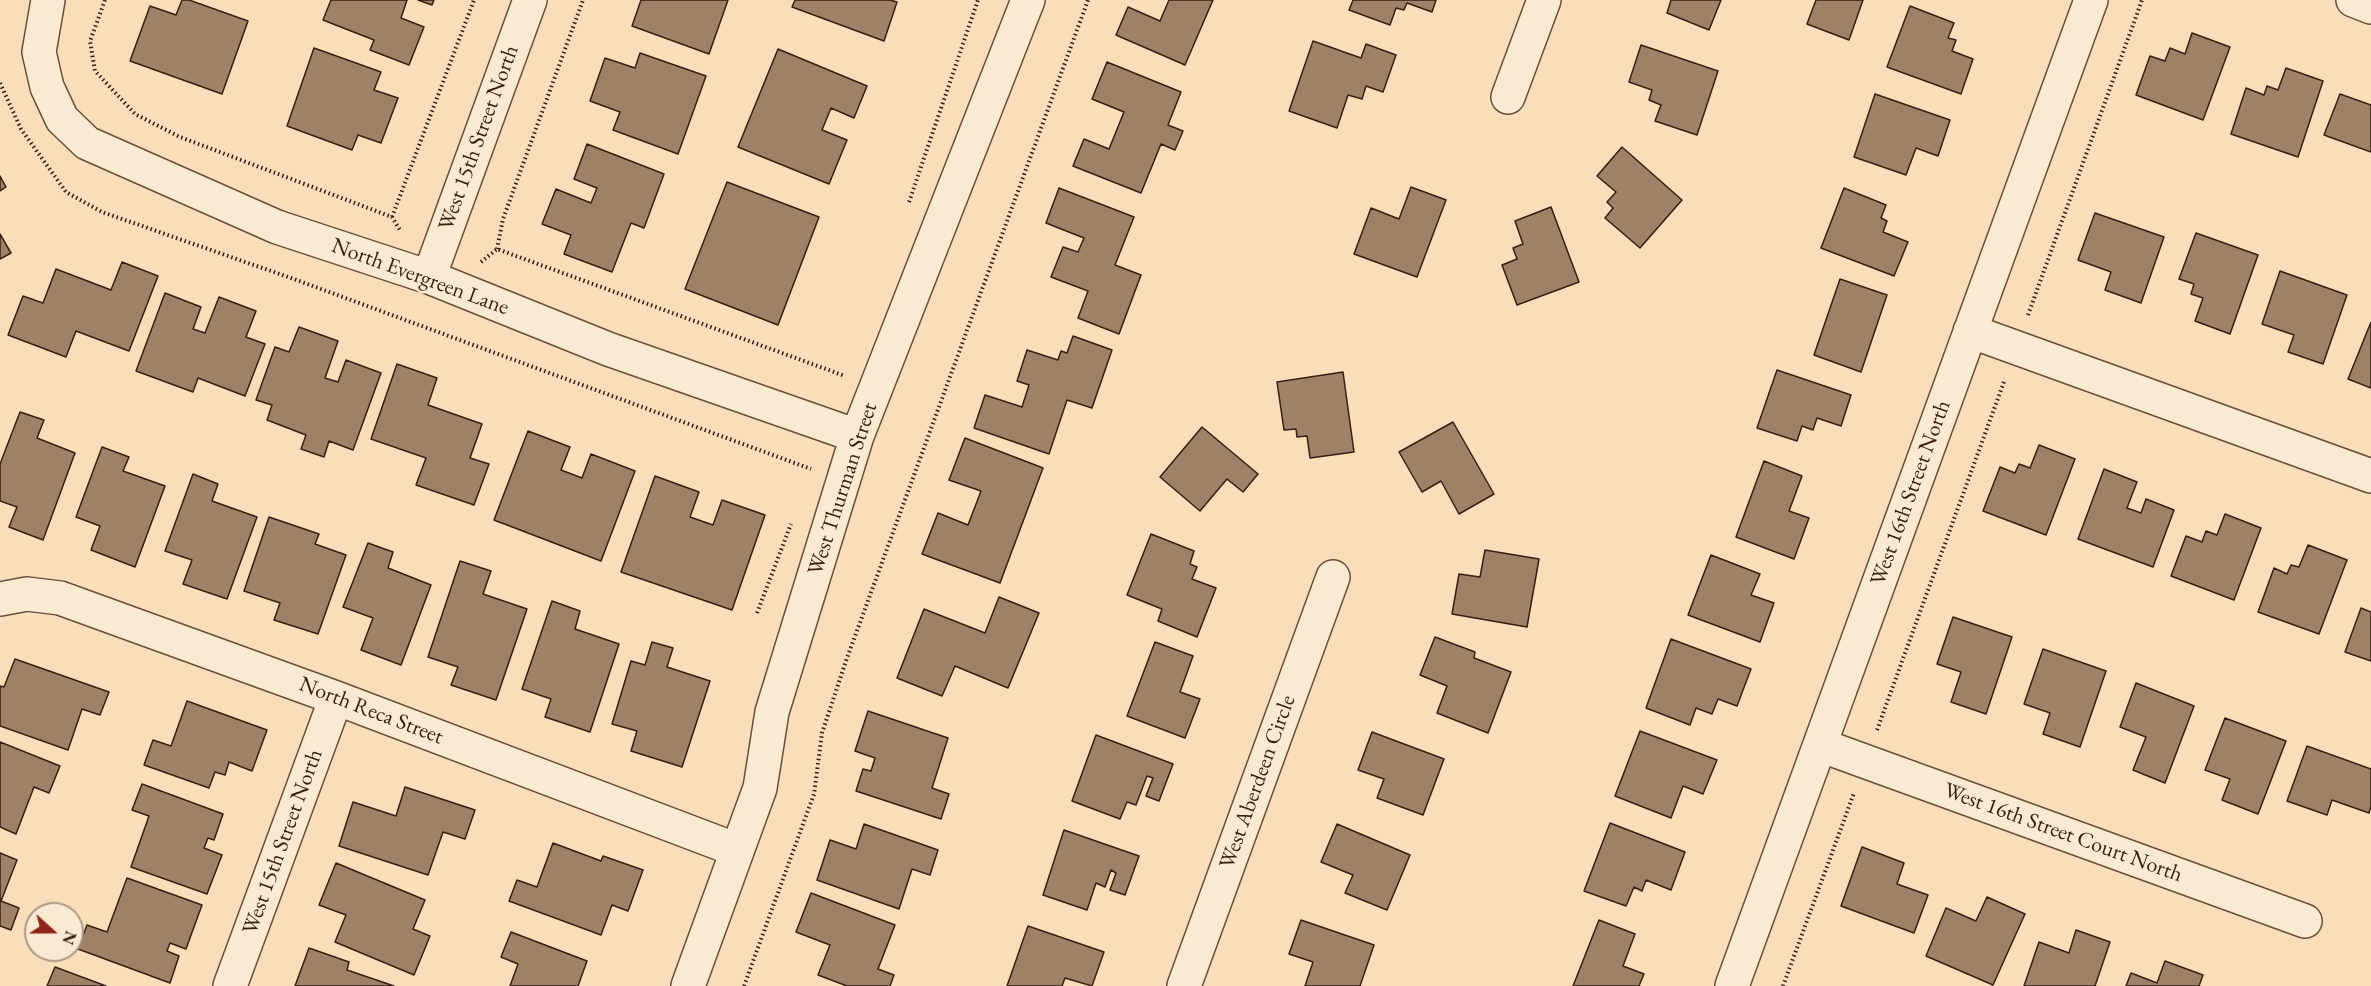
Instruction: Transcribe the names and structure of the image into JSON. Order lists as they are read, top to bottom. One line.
{"streets":{"street":["West 15th Street North","North Evergreen Lane","West Thurman Street","West 16th Street North","North Reca Street","West Aberdeen Circle","West 16th Street Court North"]},"crossings":[["West 15th Street North","North Evergreen Lane"],["West 15th Street North","North Reca Street"],["North Evergreen Lane","West Thurman Street"],["West Thurman Street","North Reca Street"],["West 16th Street North","West 16th Street Court North"]],"north":"right"}
